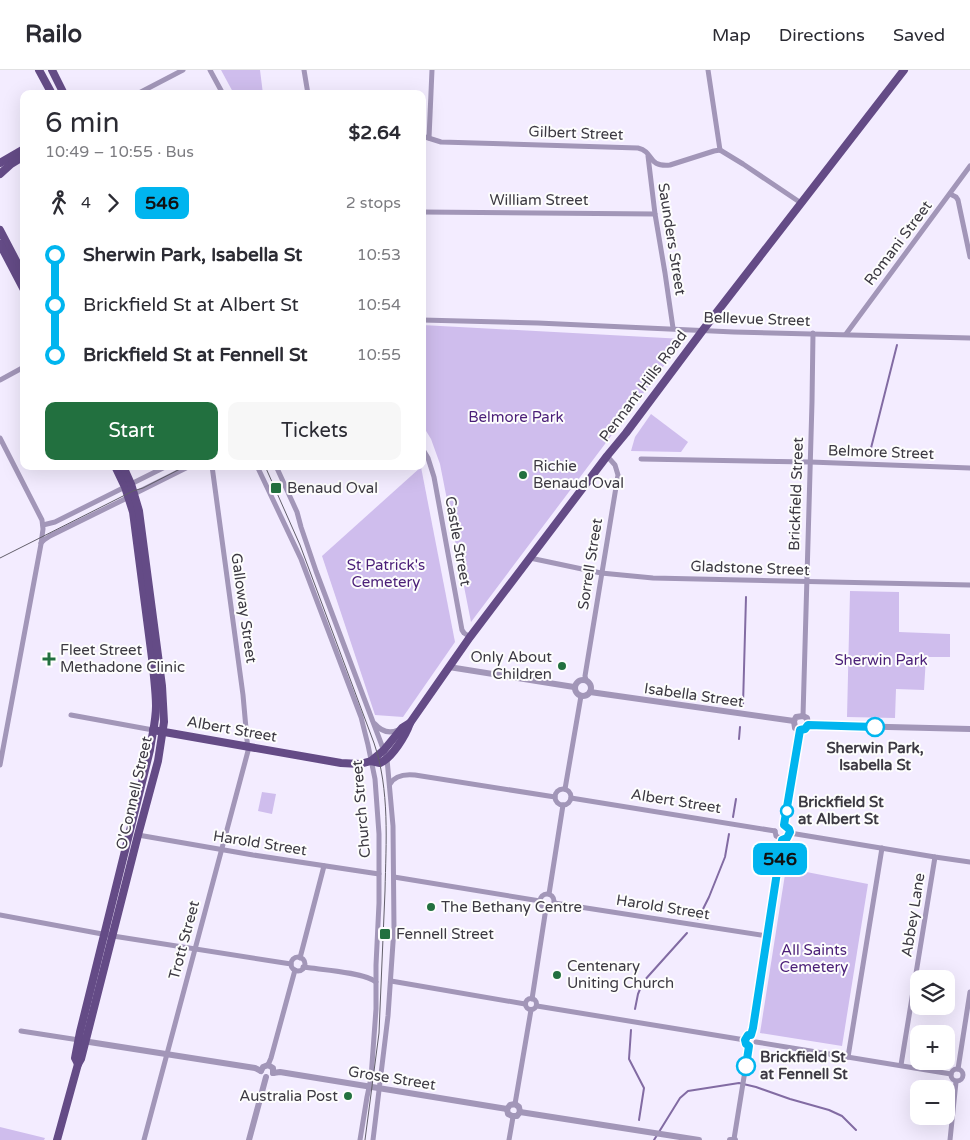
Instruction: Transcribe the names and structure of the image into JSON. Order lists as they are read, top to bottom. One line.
{"streets":{"main road":["Pennant Hills Road","Albert Street","O'Connell Street"],"street":["Gilbert Street","William Street","Saunders Street","Romani Street","Bellevue Street","Belmore Street","Brickfield Street","Castle Street","Sorrell Street","Gladstone Street","Galloway Street","Isabella Street","Church Street","Harold Street","Abbey Lane","Trott Street","Grose Street"]},"crossings":[["Gilbert Street","Saunders Street"],["William Street","Saunders Street"],["Saunders Street","Bellevue Street"],["Romani Street","Bellevue Street"],["Bellevue Street","Pennant Hills Road"],["Bellevue Street","Brickfield Street"],["Pennant Hills Road","Castle Street"],["Pennant Hills Road","Sorrell Street"],["Pennant Hills Road","Gladstone Street"],["Pennant Hills Road","Albert Street"],["Pennant Hills Road","Church Street"],["Belmore Street","Brickfield Street"],["Brickfield Street","Gladstone Street"],["Brickfield Street","Isabella Street"],["Sorrell Street","Gladstone Street"],["Sorrell Street","Isabella Street"],["Galloway Street","Albert Street"],["Galloway Street","Trott Street"],["Albert Street","O'Connell Street"],["Albert Street","Church Street"],["Albert Street","Trott Street"],["O'Connell Street","Harold Street"],["Church Street","Harold Street"],["Church Street","Grose Street"],["Harold Street","Trott Street"]],"parks":["Belmore Park","St Patrick's Cemetery","Sherwin Park","All Saints Cemetery"],"places":{"other":["Richie Benaud Oval","Only About Children","Sherwin Park, Isabella St","Brickfield St at Albert St","The Bethany Centre","Centenary Uniting Church","Brickfield St at Fennell St","Australia Post"],"transit":["Benaud Oval","Fennell Street"],"health":["Fleet Street Methadone Clinic"]},"lines":["bus line 546"],"page":{"header":"Railo","nav":["Map","Directions","Saved"],"on_map":"546","heading":["6 min","10:49 – 10:55 · Bus","$2.64"],"legs":["4","546","2 stops"],"list":[{"name":"Sherwin Park, Isabella St","value":"10:53"},{"name":"Brickfield St at Albert St","value":"10:54"},{"name":"Brickfield St at Fennell St","value":"10:55"}],"buttons":["Start","Tickets"],"map_buttons":["+","−"]}}
